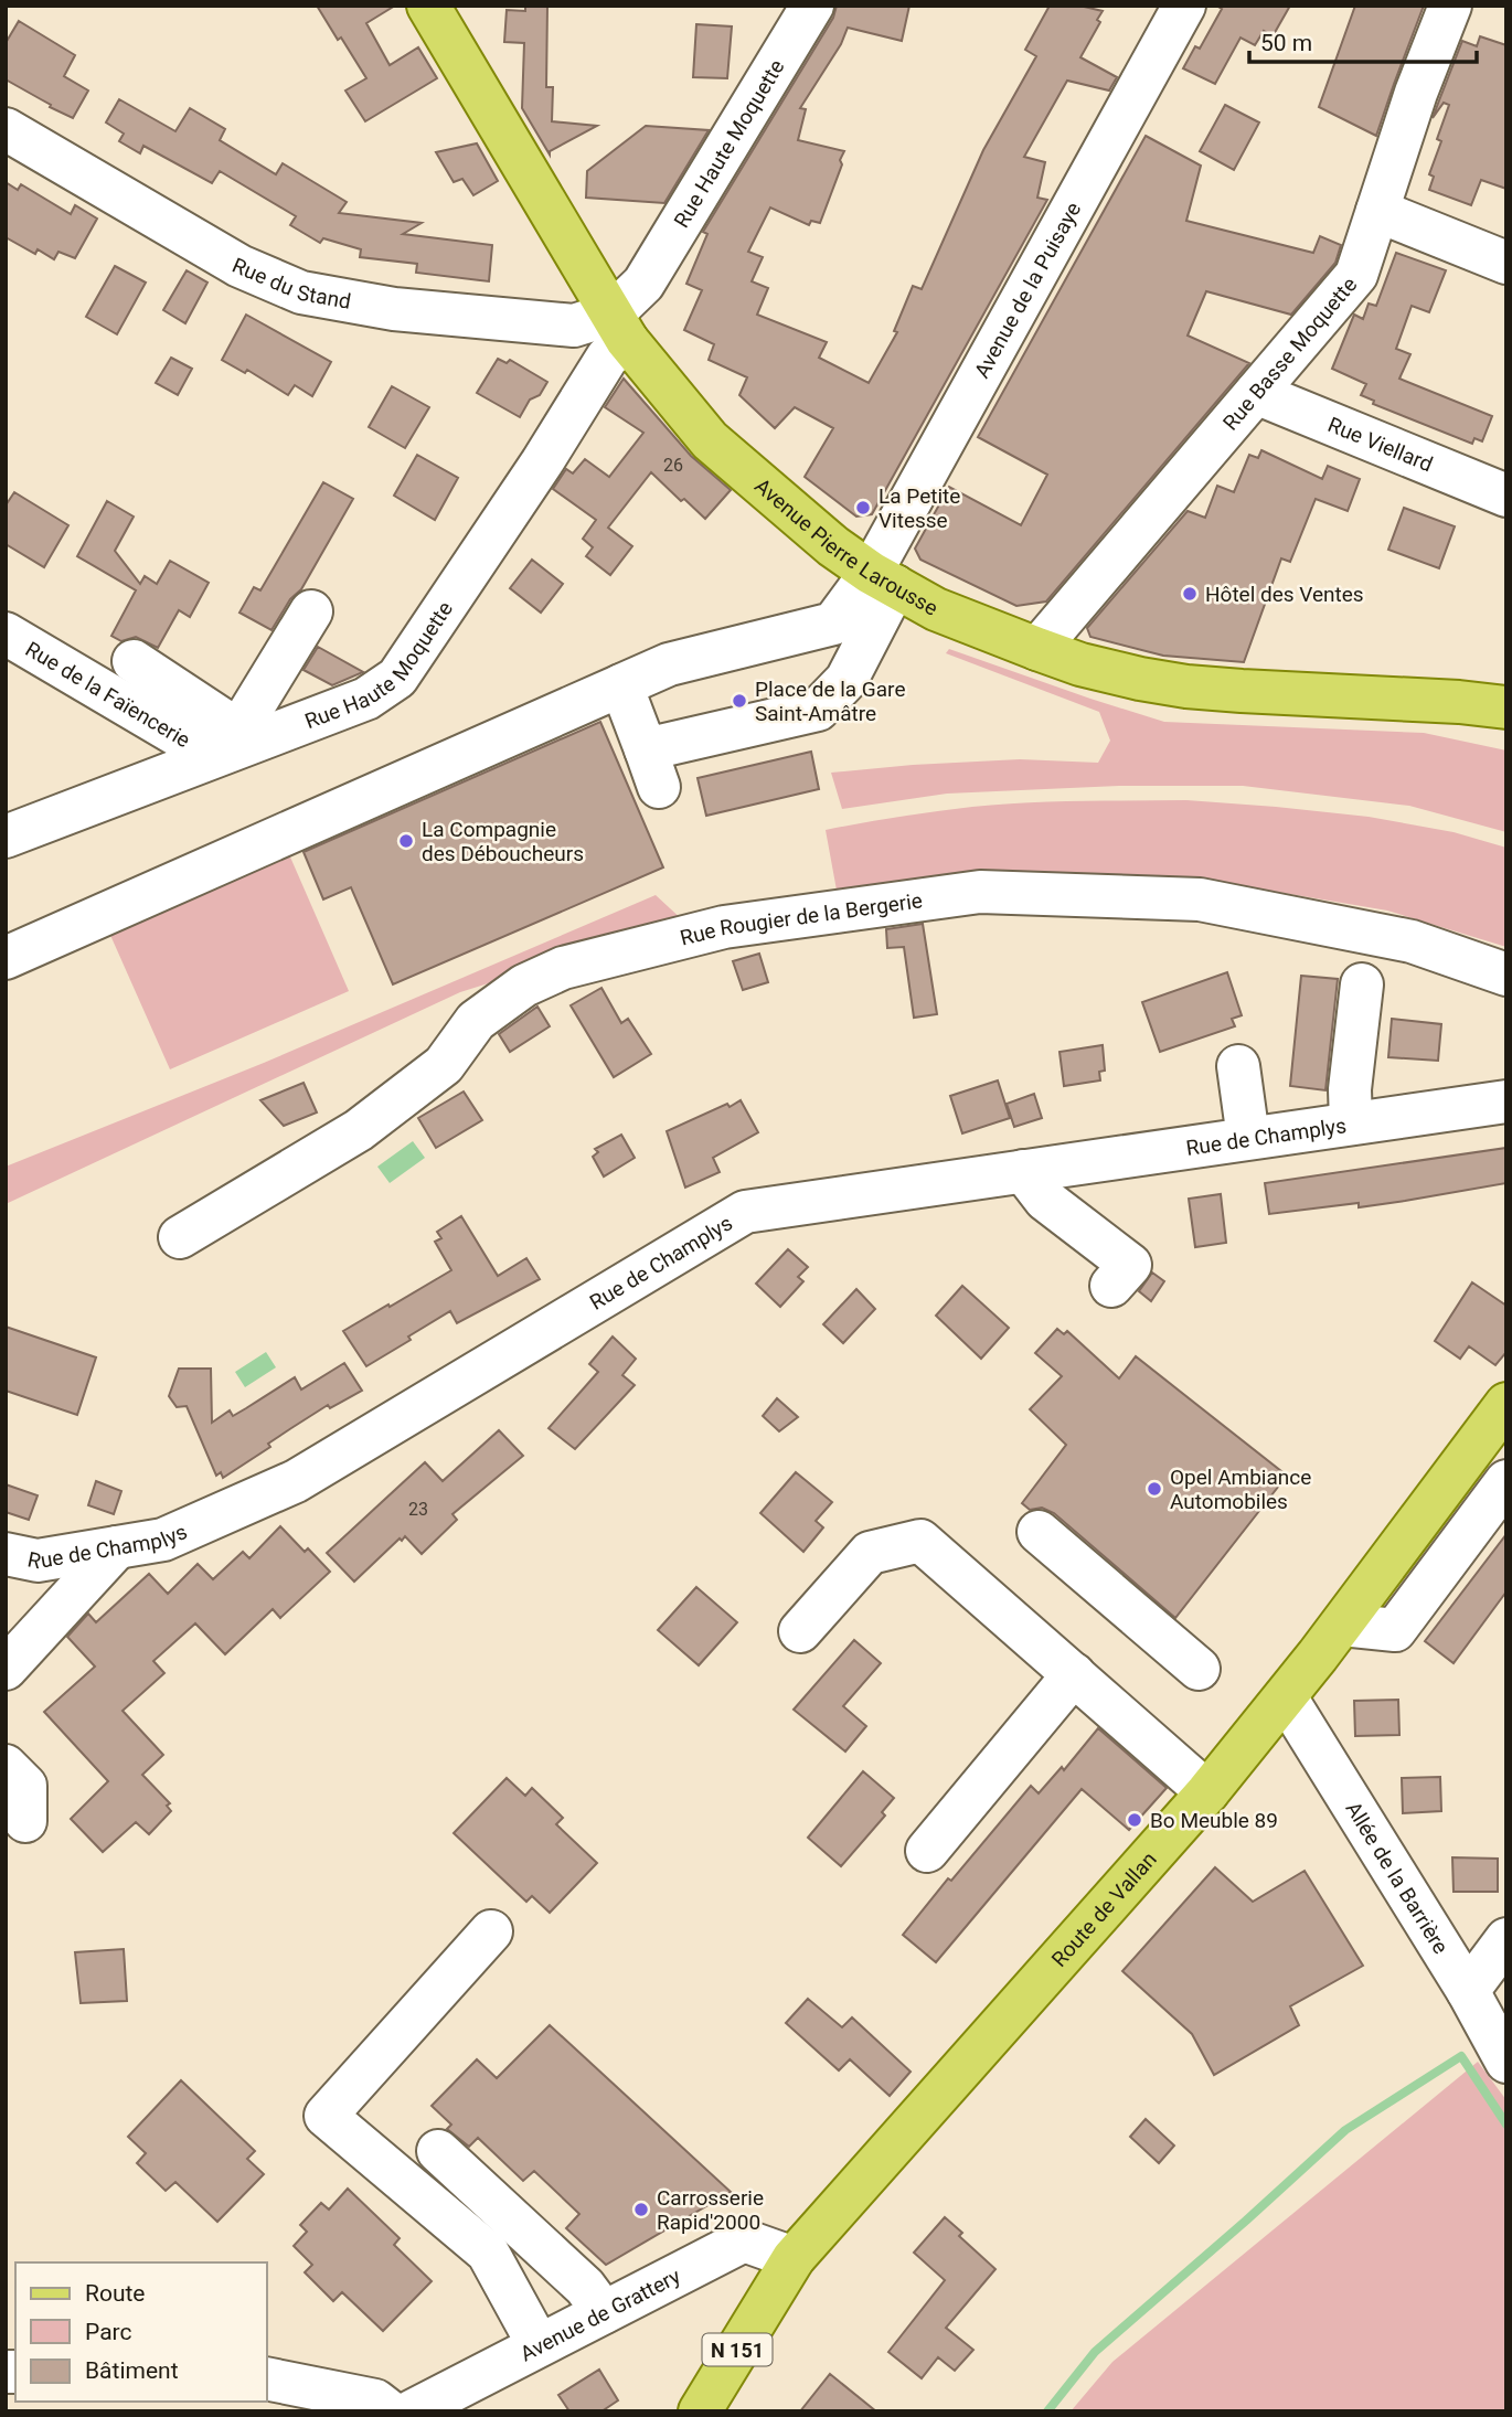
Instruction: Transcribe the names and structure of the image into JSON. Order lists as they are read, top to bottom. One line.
{"streets":{"main road":["Avenue Pierre Larousse","Route de Vallan","N 151"],"street":["Rue Haute Moquette","Rue du Stand","Avenue de la Puisaye","Rue Basse Moquette","Rue Viellard","Rue de la Faïencerie","Rue Rougier de la Bergerie","Rue de Champlys","Allée de la Barrière","Avenue de Grattery"]},"crossings":[["Rue Haute Moquette","Rue du Stand"],["Rue Haute Moquette","Avenue Pierre Larousse"],["Rue Haute Moquette","Rue de la Faïencerie"],["Rue du Stand","Avenue Pierre Larousse"],["Avenue de la Puisaye","Avenue Pierre Larousse"],["Rue Basse Moquette","Rue Viellard"],["Rue Basse Moquette","Avenue Pierre Larousse"],["Allée de la Barrière","Route de Vallan"],["Route de Vallan","Avenue de Grattery"]],"places":["La Petite Vitesse","Hôtel des Ventes","Place de la Gare Saint-Amâtre","La Compagnie des Déboucheurs","Opel Ambiance Automobiles","Bo Meuble 89","Carrosserie Rapid'2000"],"house_numbers":["26","23"],"legend":["Route","Parc","Bâtiment"],"scale_bar":"50 m"}
